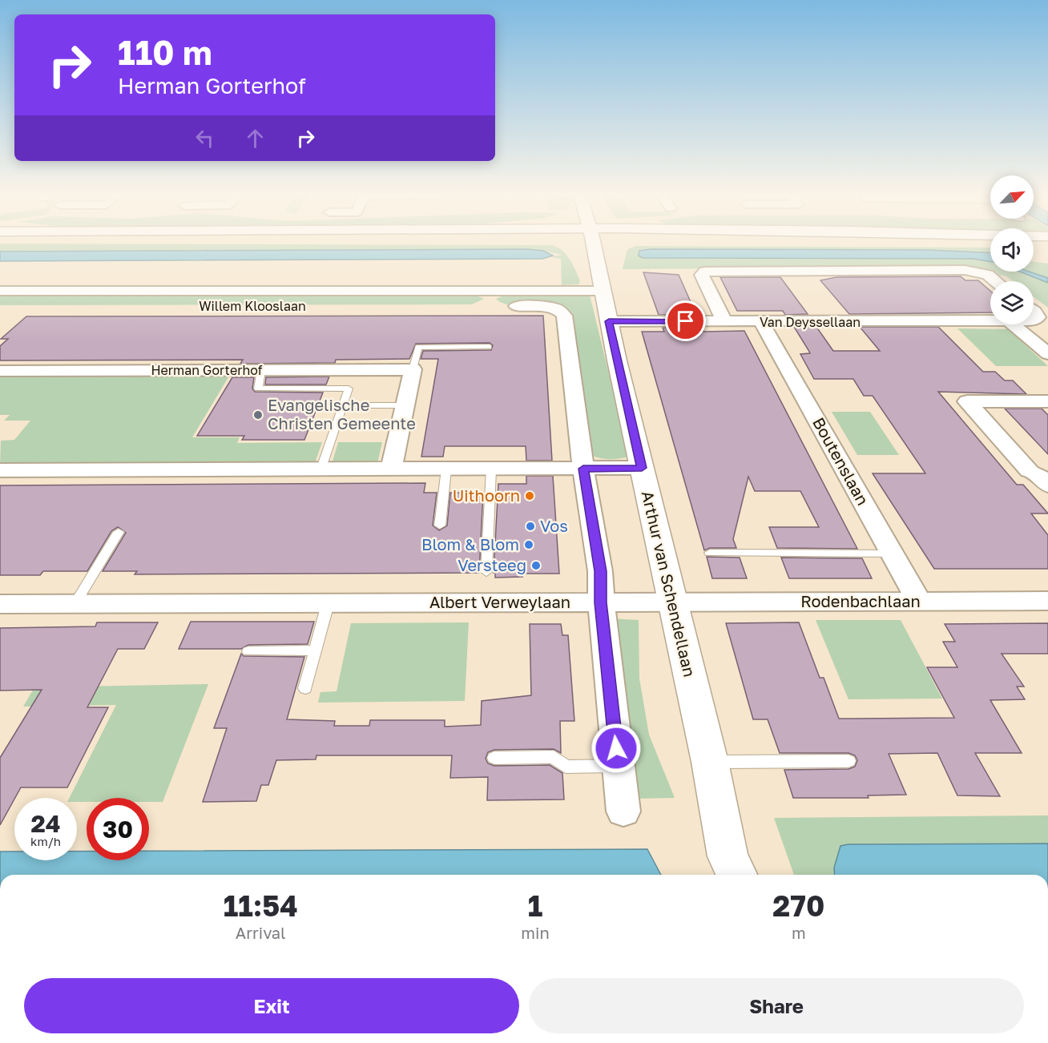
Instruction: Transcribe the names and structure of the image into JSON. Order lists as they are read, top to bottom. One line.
{"streets":{"main road":["Arthur van Schendellaan"],"street":["Willem Klooslaan","Van Deyssellaan","Herman Gorterhof","Boutenslaan","Rodenbachlaan","Albert Verweylaan"]},"crossings":[["Willem Klooslaan","Arthur van Schendellaan"],["Van Deyssellaan","Boutenslaan"],["Van Deyssellaan","Arthur van Schendellaan"],["Boutenslaan","Rodenbachlaan"],["Arthur van Schendellaan","Rodenbachlaan"],["Arthur van Schendellaan","Albert Verweylaan"],["Rodenbachlaan","Albert Verweylaan"]],"places":["Evangelische Christen Gemeente","Uithoorn","Vos","Blom & Blom","Versteeg"],"north":"top right","page":{"turn":["110 m","Herman Gorterhof"],"speed":"24 km/h","limit":"30","eta":["11:54","Arrival","1","min","270","m"],"buttons":["Exit","Share"]}}
